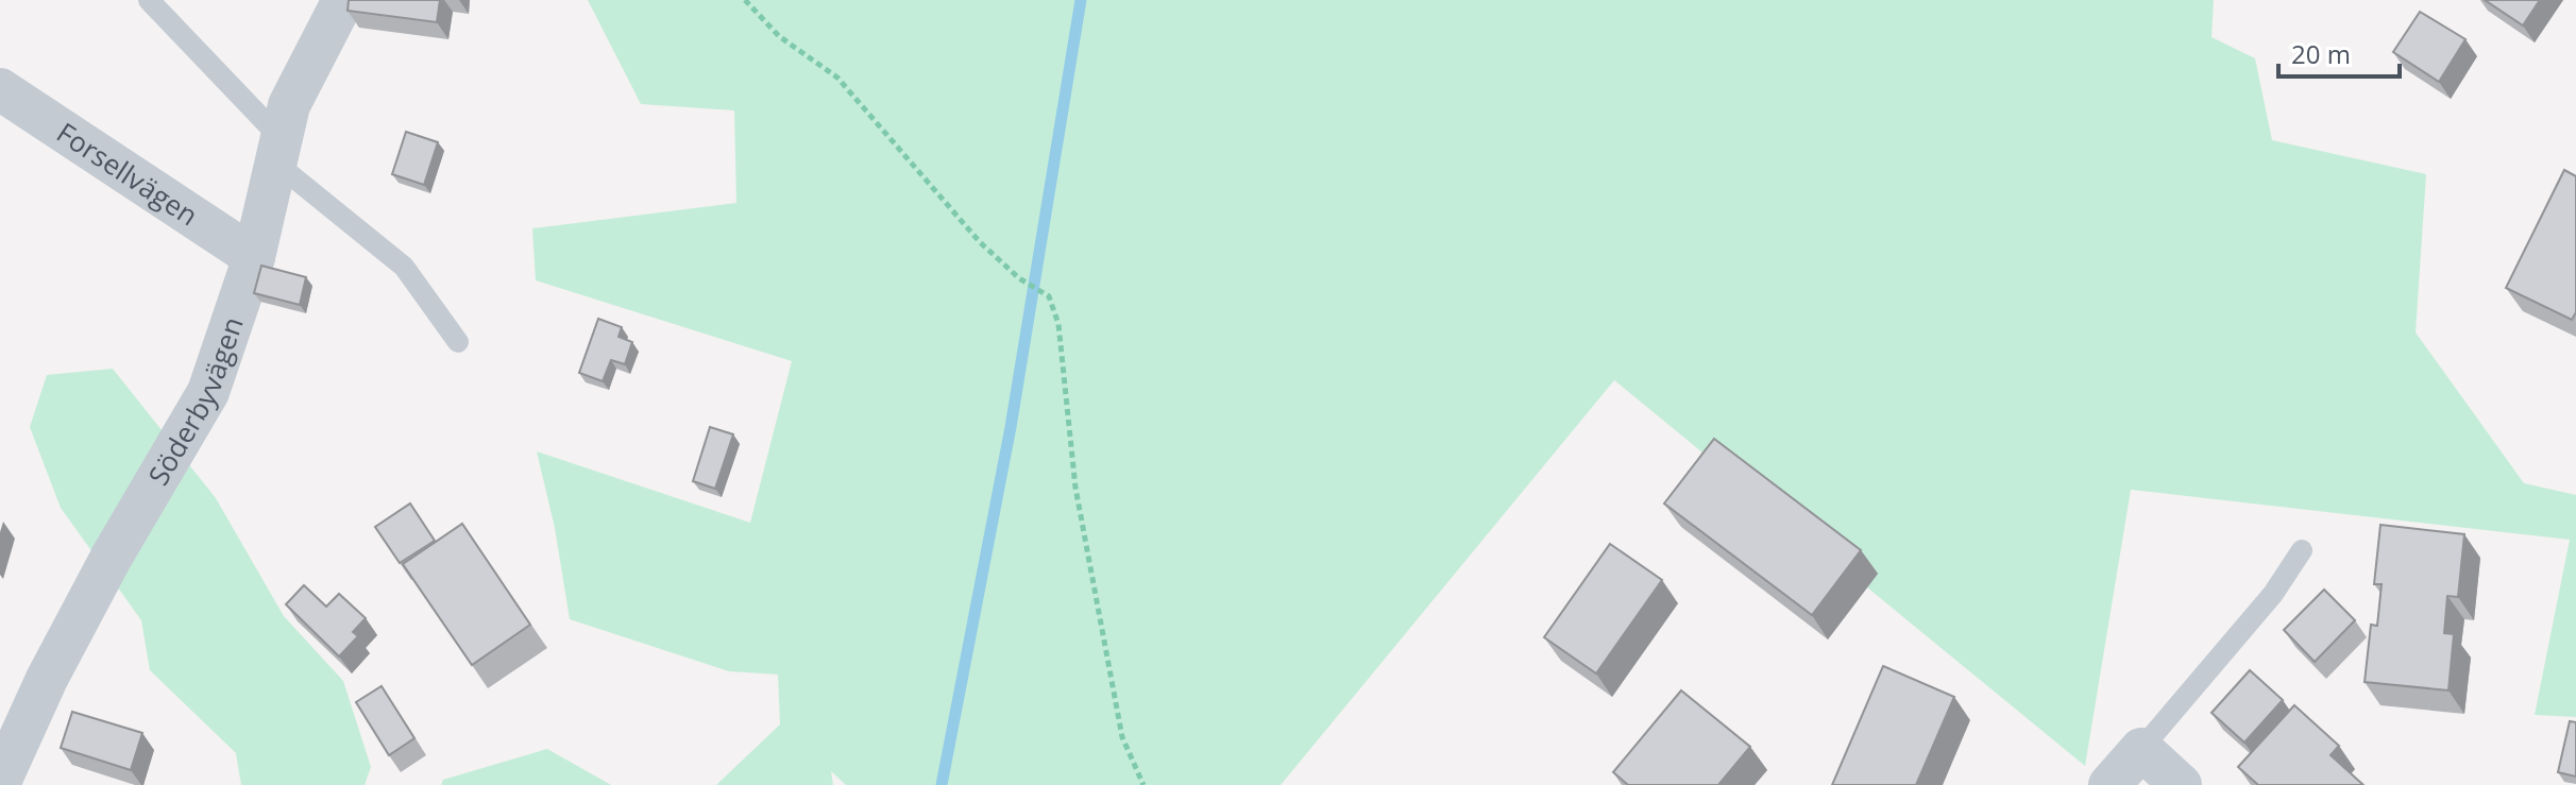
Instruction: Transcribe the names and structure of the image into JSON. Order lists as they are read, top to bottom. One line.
{"streets":{"street":["Forsellvägen","Söderbyvägen"]},"crossings":[["Forsellvägen","Söderbyvägen"]],"scale_bar":"20 m"}
